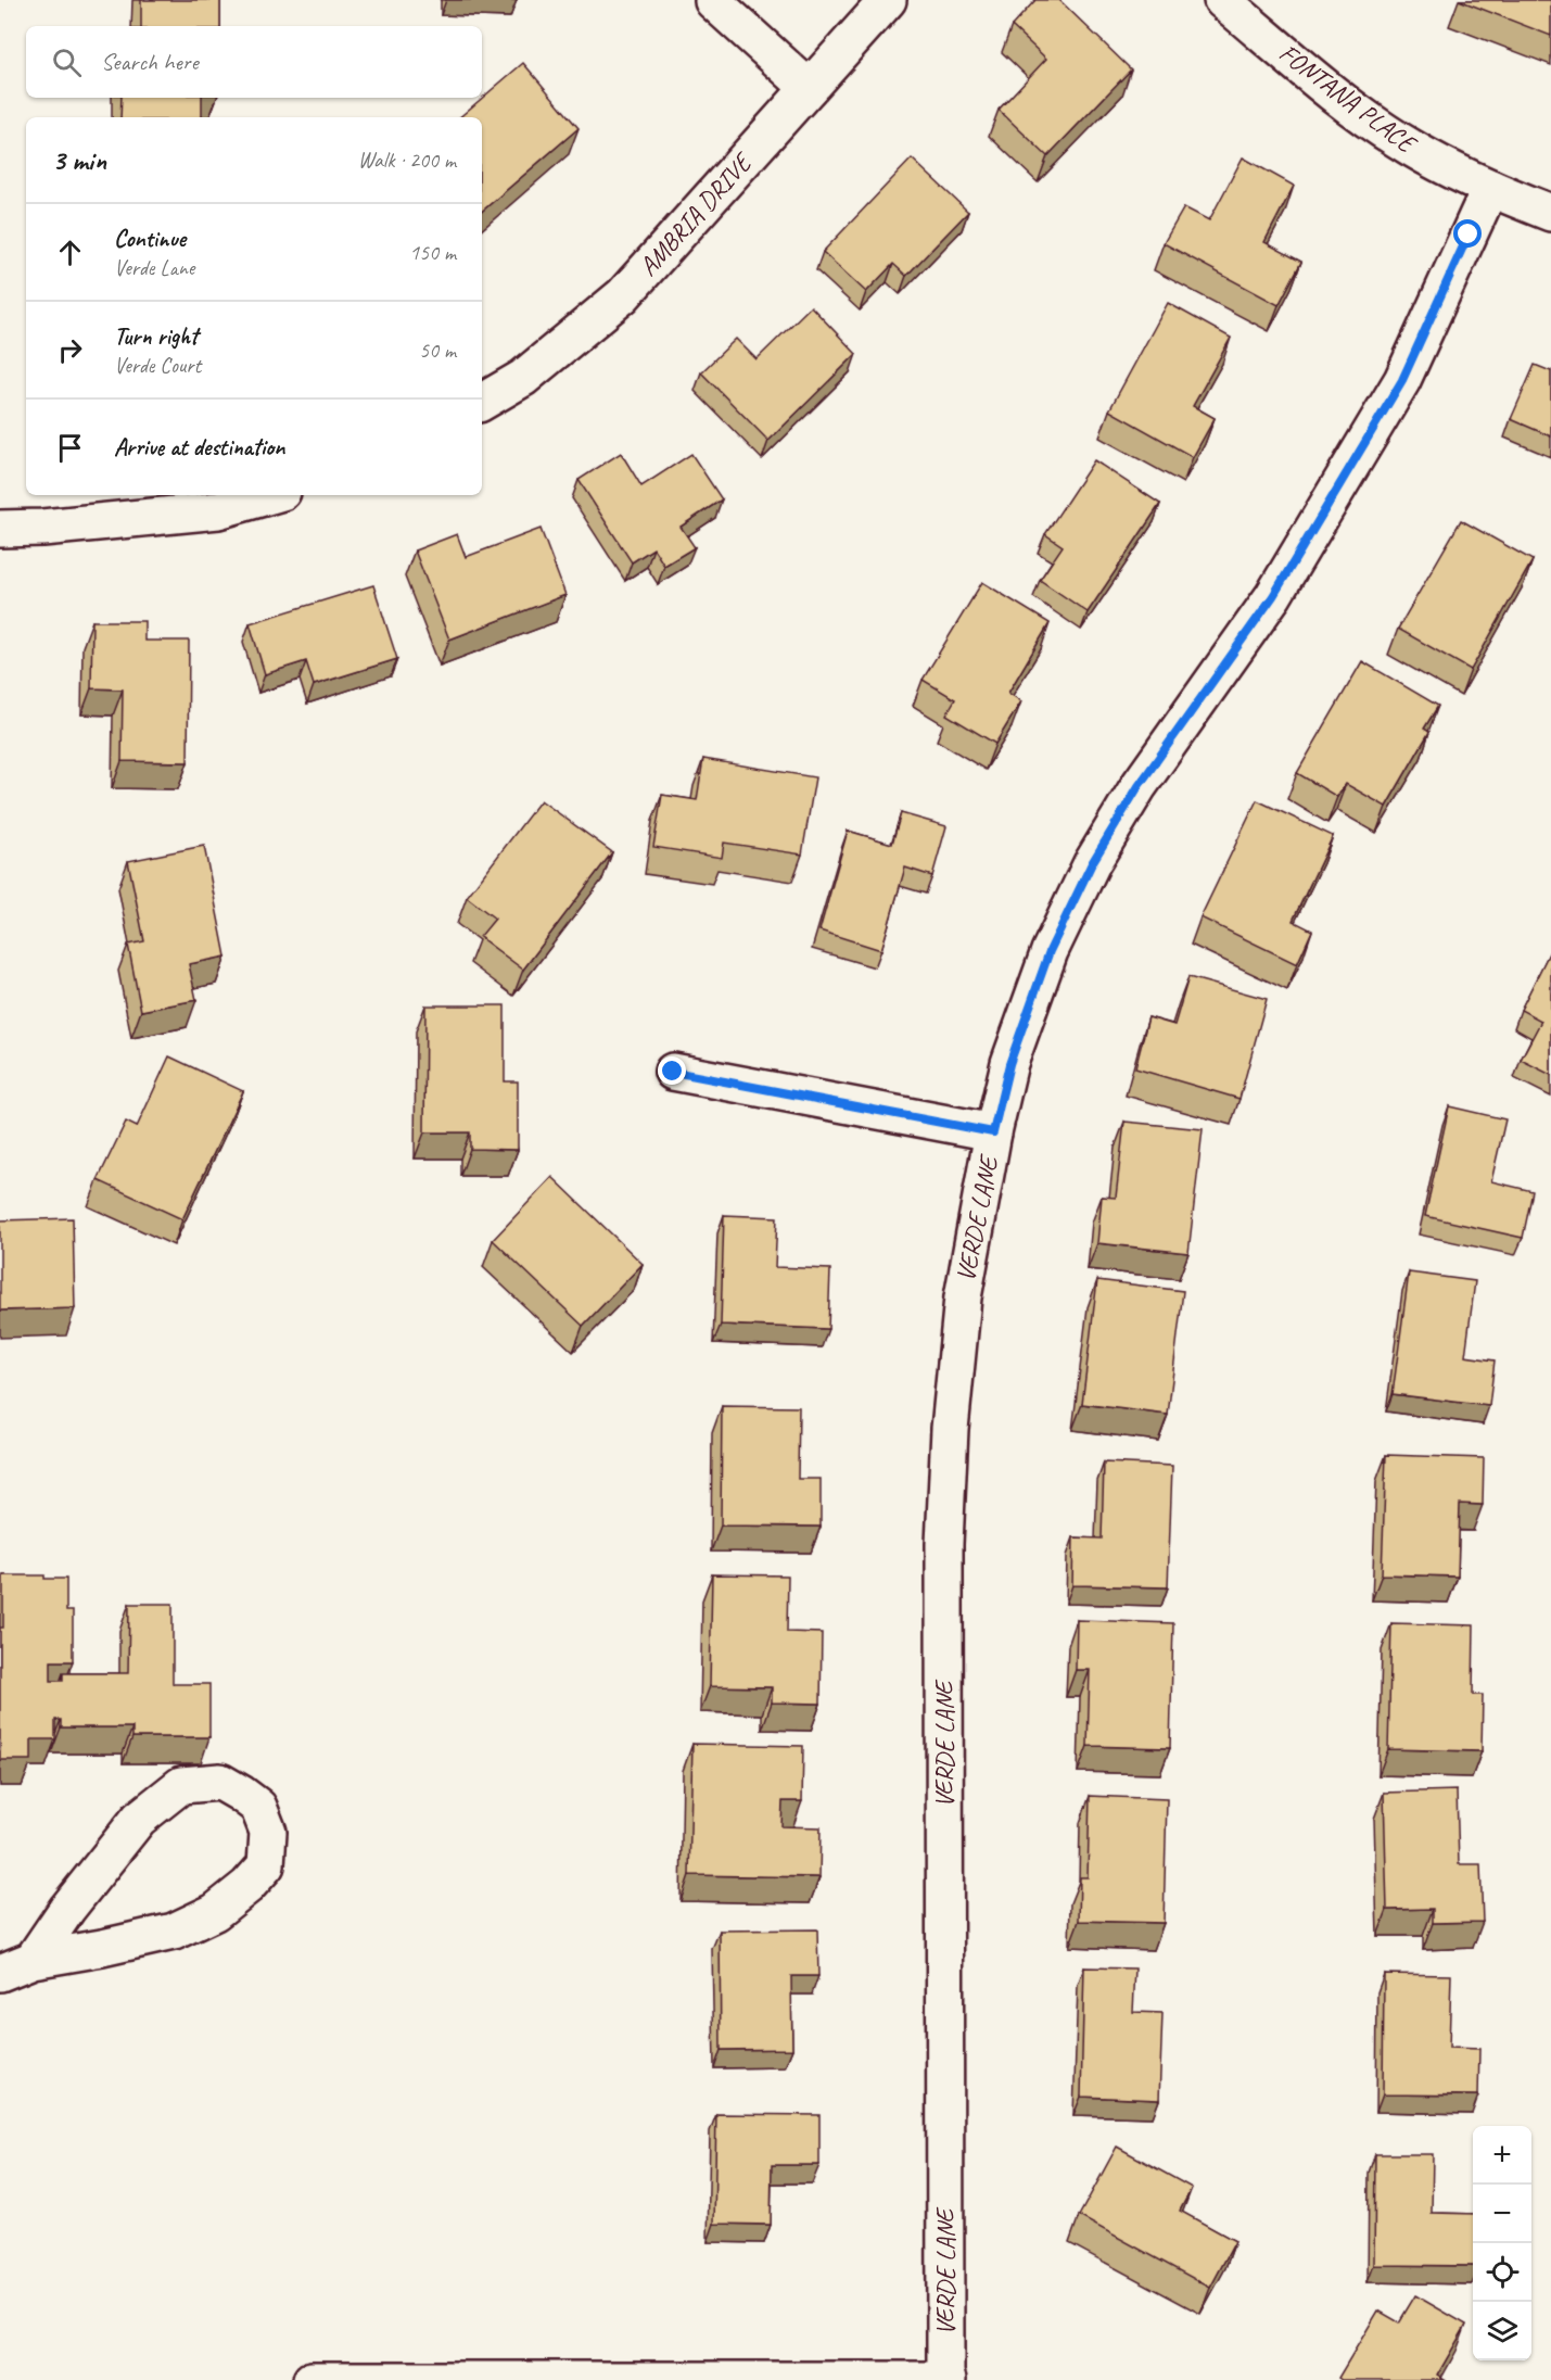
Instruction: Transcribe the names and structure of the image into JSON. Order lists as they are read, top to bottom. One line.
{"streets":{"street":["FONTANA PLACE","AMBRIA DRIVE","VERDE LANE"]},"crossings":[["FONTANA PLACE","VERDE LANE"]],"page":{"search":"Search here","heading":["3 min","Walk · 200 m"],"list":[["Continue","Verde Lane","150 m"],["Turn right","Verde Court","50 m"],"Arrive at destination"],"map_buttons":["+","−"]}}
